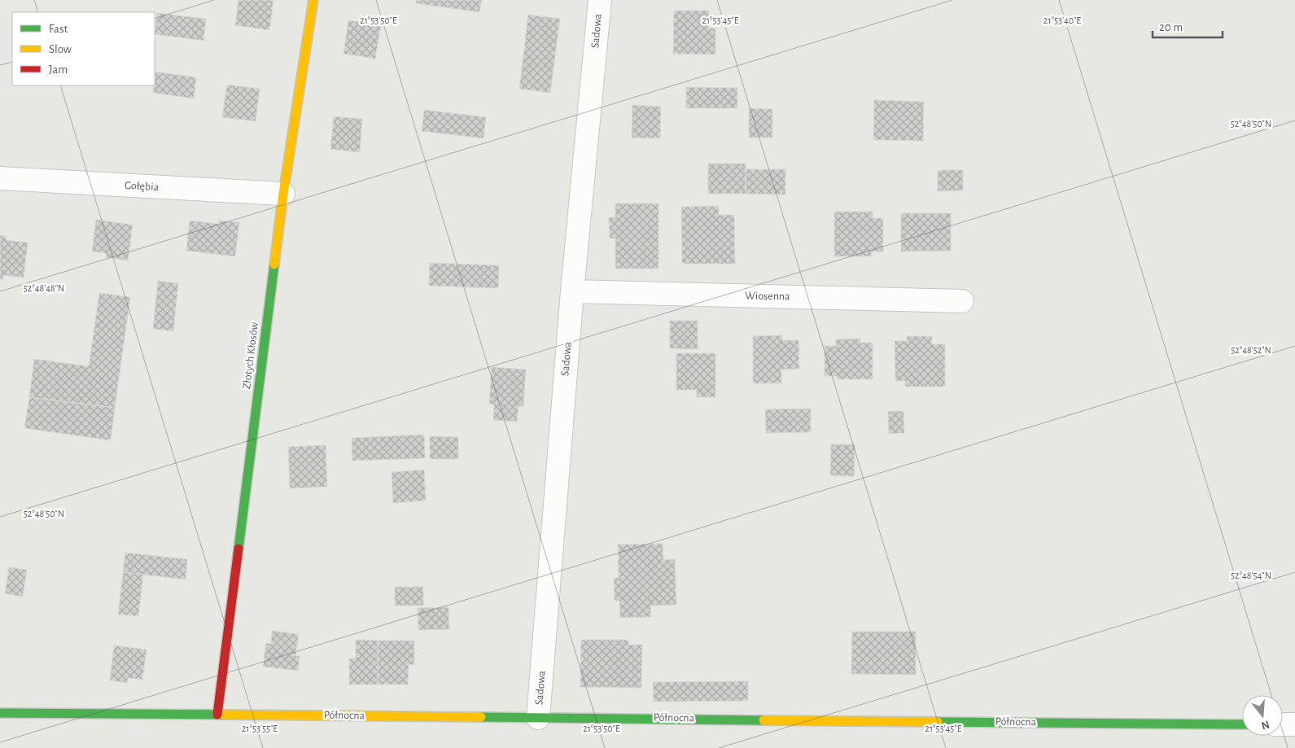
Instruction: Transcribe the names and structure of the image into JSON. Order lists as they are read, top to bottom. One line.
{"streets":{"street":["Sadowa","Gołębia","Wiosenna","Złotych Kłosów","Północna"]},"crossings":[["Sadowa","Wiosenna"],["Sadowa","Północna"],["Gołębia","Złotych Kłosów"],["Złotych Kłosów","Północna"]],"legend":["Fast","Slow","Jam"],"scale_bar":"20 m","north":"bottom","coordinates":["21°53'50\"E","21°53'45\"E","21°53'40\"E","52°48'50\"N","52°48'48\"N","52°48'52\"N","52°48'54\"N","21°53'55\"E"]}
